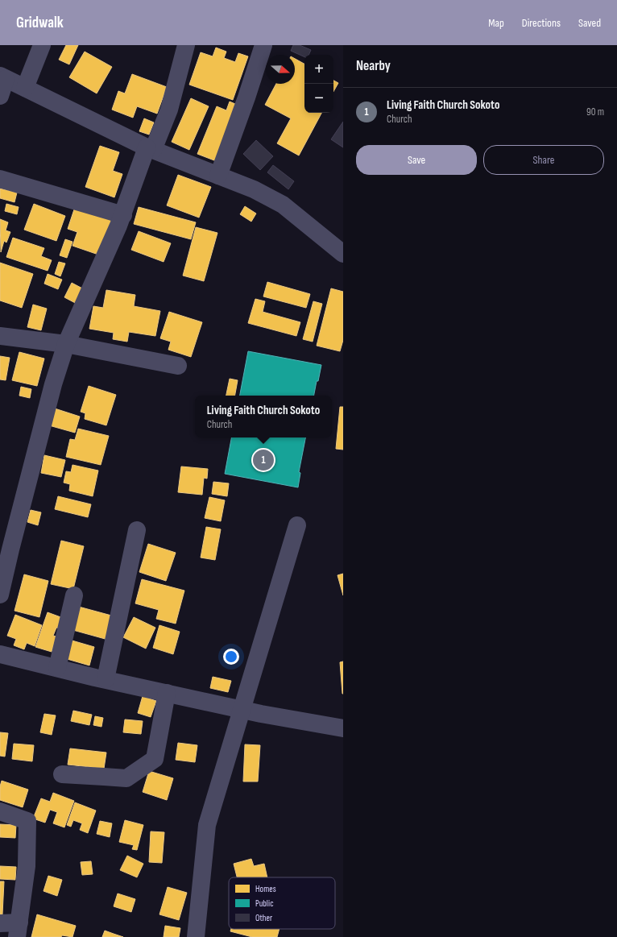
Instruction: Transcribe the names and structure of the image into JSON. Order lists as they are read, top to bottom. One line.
{"legend":["Homes","Public","Other"],"north":"right","page":{"header":"Gridwalk","nav":["Map","Directions","Saved"],"heading":"Nearby","map_buttons":["+","−"],"list":[{"mark":"1","name":"Living Faith Church Sokoto","note":"Church","value":"90 m"}],"buttons":["Save","Share"],"popup":["Living Faith Church Sokoto","Church"],"pins":"1"}}
